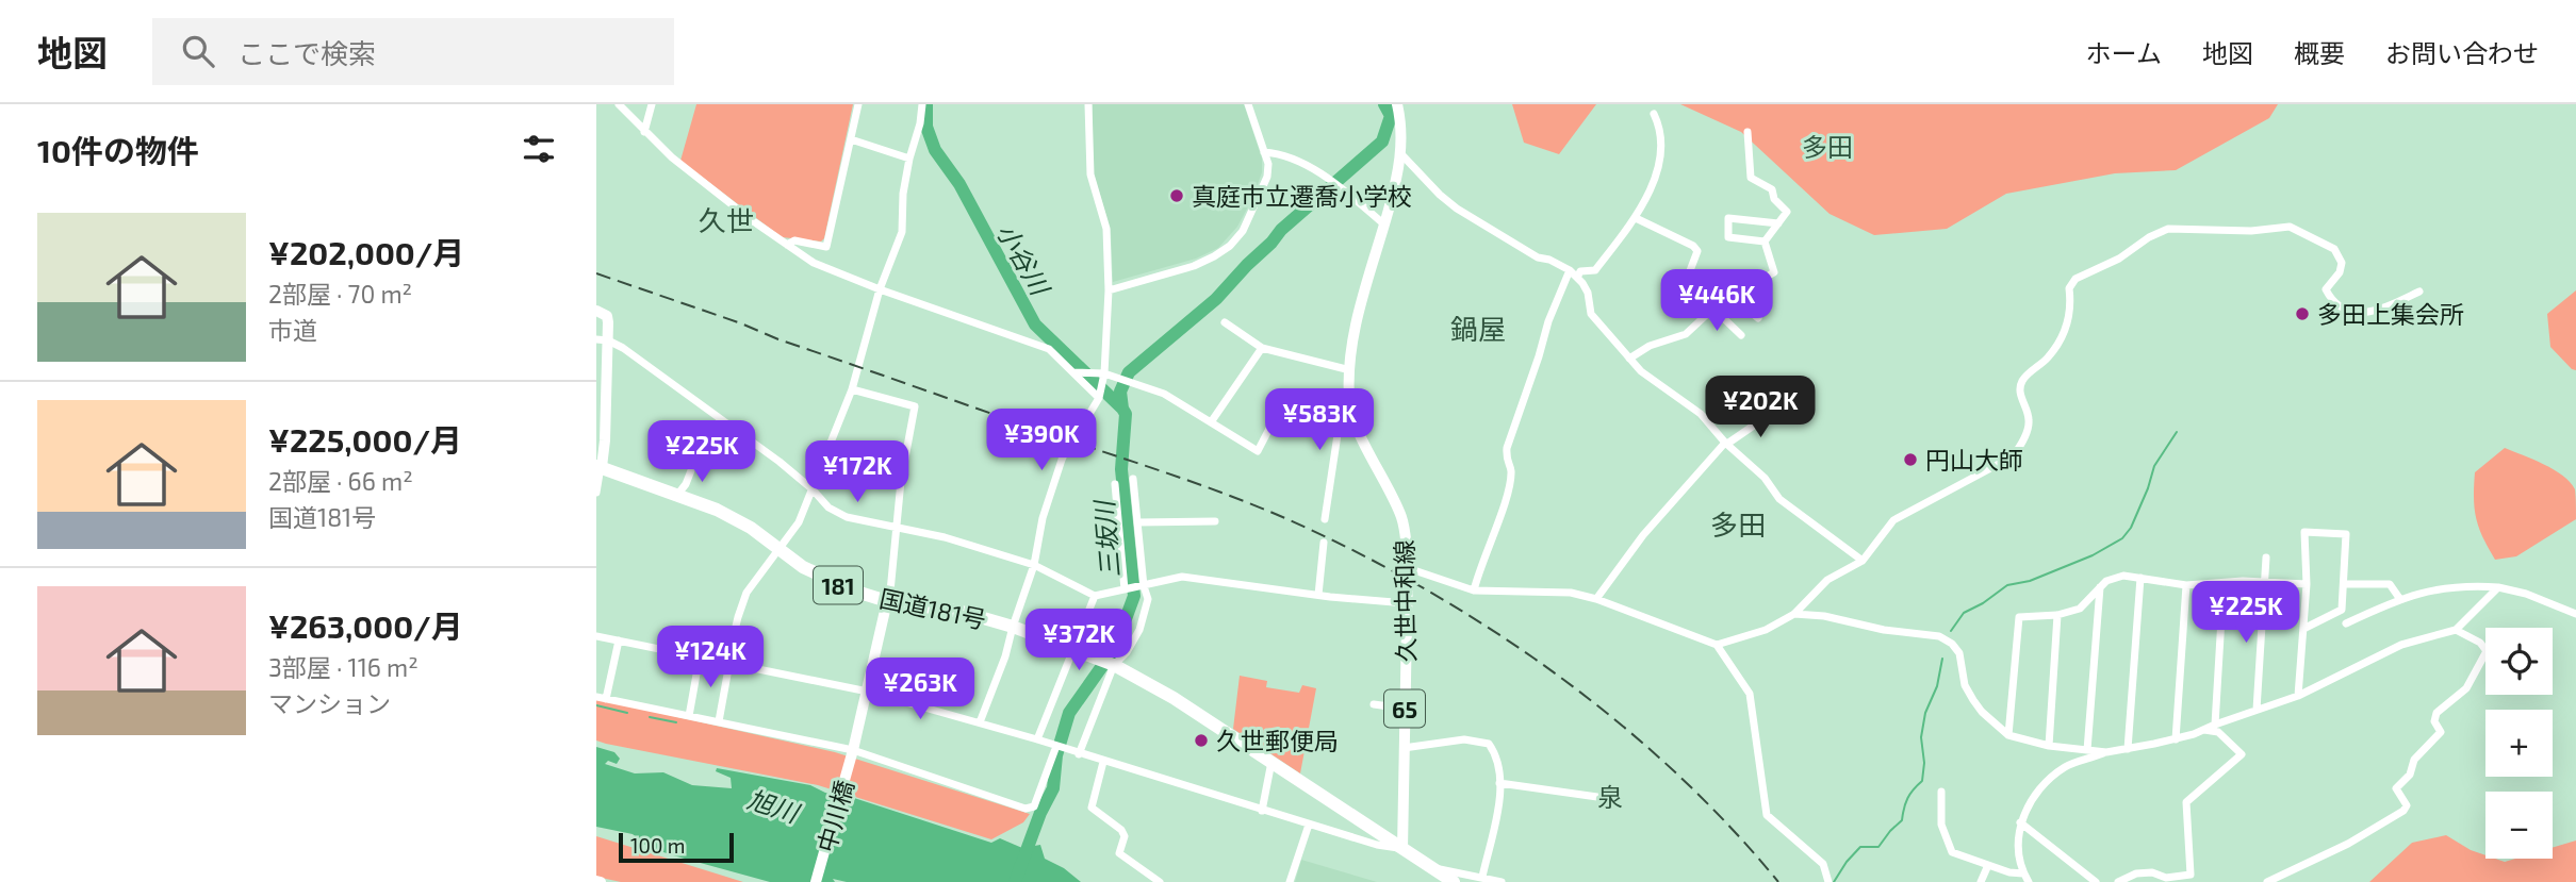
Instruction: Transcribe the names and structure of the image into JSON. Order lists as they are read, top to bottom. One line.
{"streets":{"highway":["181","国道181号"],"main road":["久世中和線","65"],"street":["中川橋"]},"crossings":[["久世中和線","国道181号"],["国道181号","中川橋"]],"districts":["多田","久世","鍋屋","多田","泉"],"water":["小谷川","三坂川","旭川"],"places":["真庭市立遷喬小学校","多田上集会所","円山大師","久世郵便局"],"scale_bar":"100 m","page":{"header":"地図","search":"ここで検索","nav":["ホーム","地図","概要","お問い合わせ"],"heading":"10件の物件","list":[{"name":"¥202,000/月","note":"2部屋 · 70 m² · 市道"},{"name":"¥225,000/月","note":"2部屋 · 66 m² · 国道181号"},{"name":"¥263,000/月","note":"3部屋 · 116 m² · マンション"}],"price":["¥446K","¥202K","¥583K","¥390K","¥225K","¥172K","¥225K","¥372K","¥124K","¥263K"],"map_buttons":["+","−"],"scale":"100 m"}}
